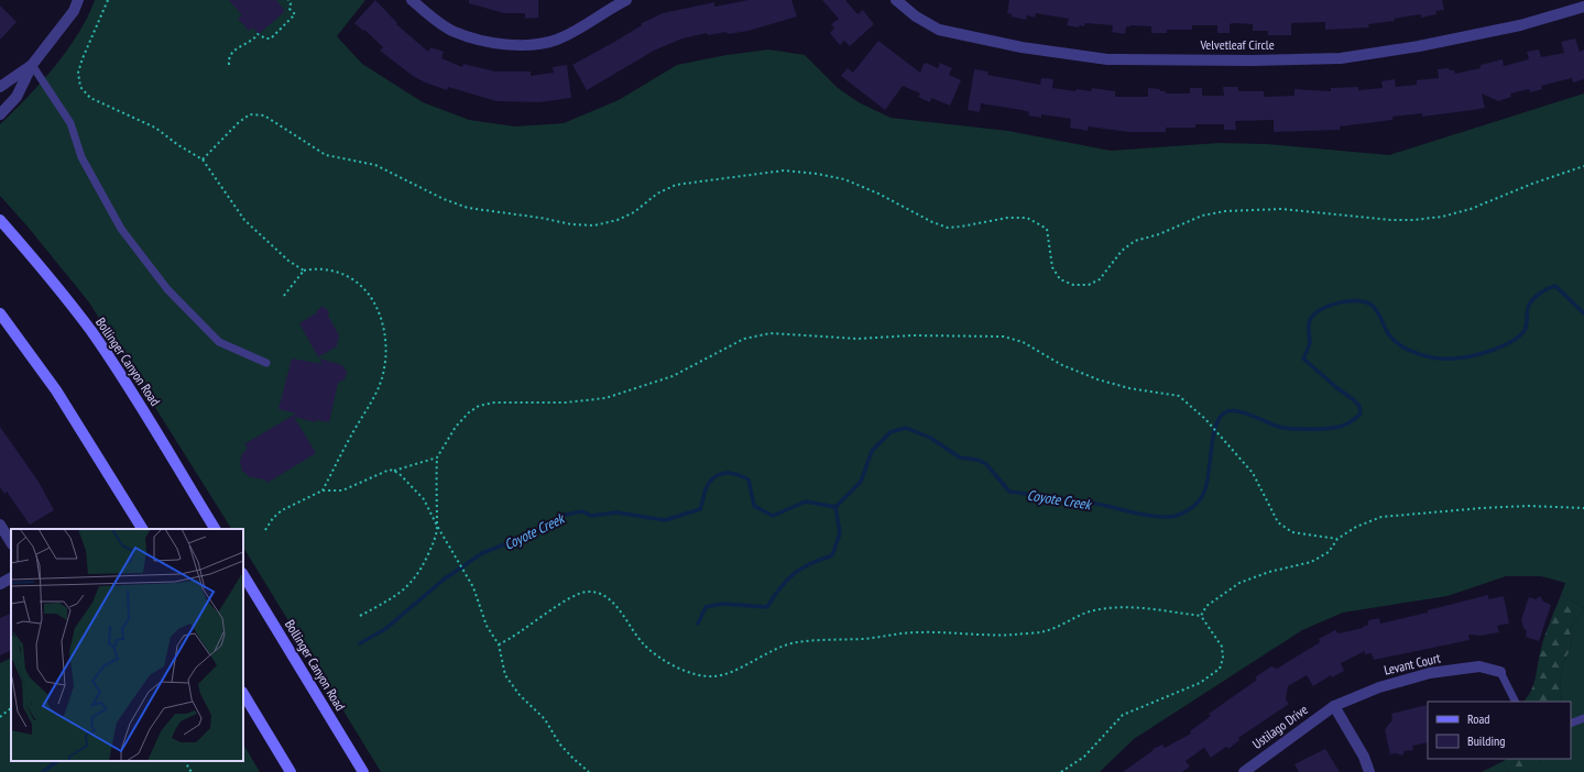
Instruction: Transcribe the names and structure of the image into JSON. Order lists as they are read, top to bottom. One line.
{"streets":{"main road":["Bollinger Canyon Road"],"street":["Velvetleaf Circle","Levant Court","Ustilago Drive"]},"crossings":[["Levant Court","Ustilago Drive"]],"water":["Coyote Creek"],"legend":["Road","Building"]}
